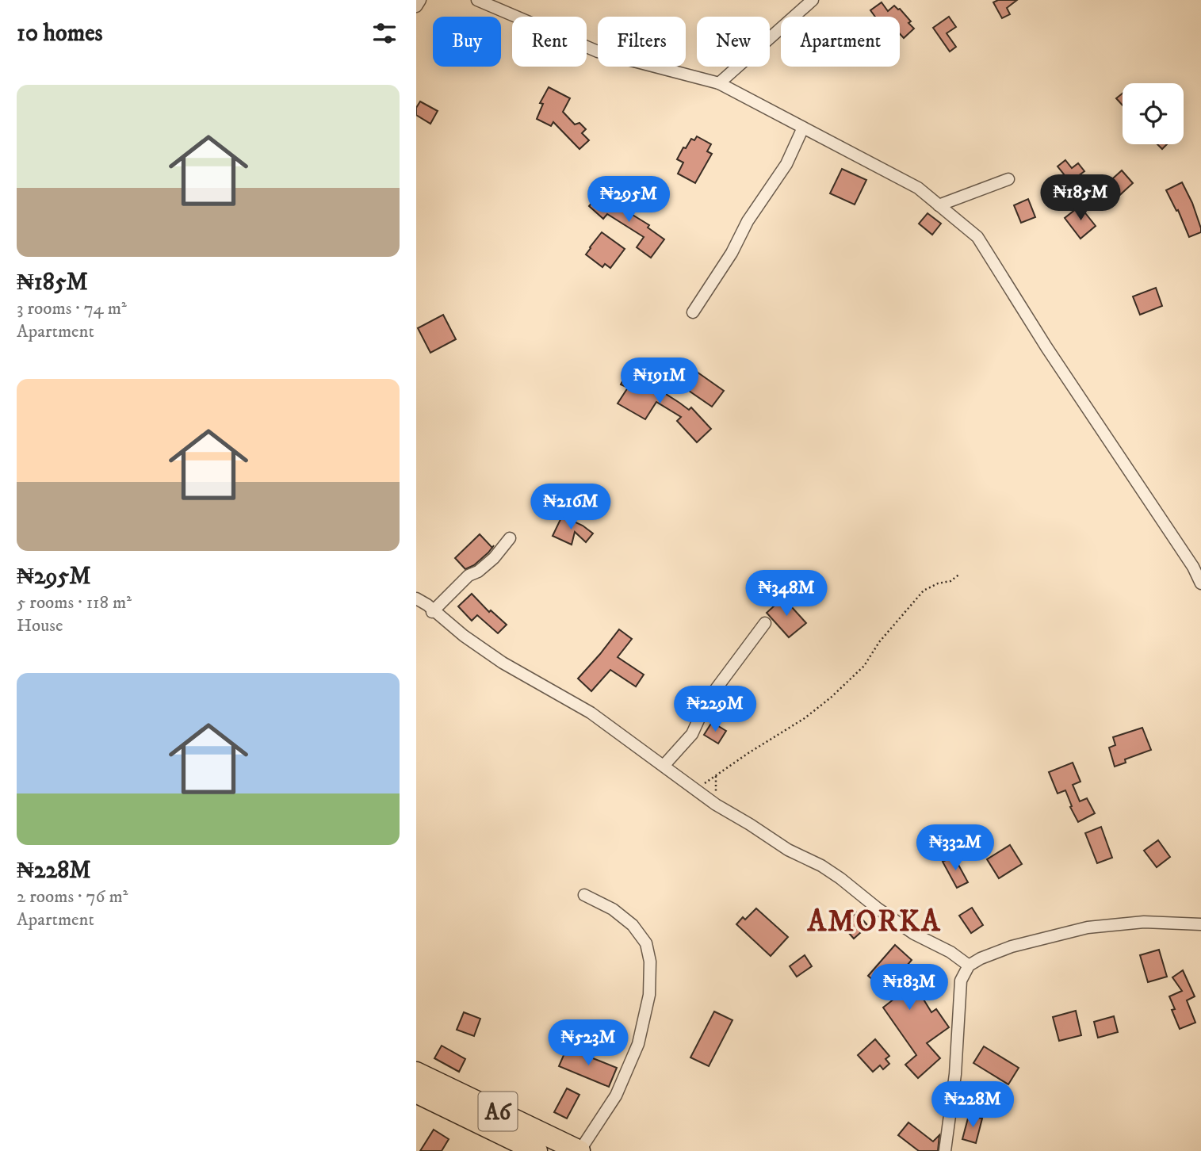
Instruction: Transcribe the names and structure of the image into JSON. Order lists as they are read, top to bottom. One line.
{"streets":{"highway":["A6"]},"districts":["AMORKA"],"page":{"heading":"10 homes","chip":["Buy","Rent","Filters","New","Apartment"],"list":[{"name":"₦185M","note":"3 rooms · 74 m² · Apartment"},{"name":"₦295M","note":"5 rooms · 118 m² · House"},{"name":"₦228M","note":"2 rooms · 76 m² · Apartment"}],"price":["₦185M","₦295M","₦191M","₦216M","₦348M","₦229M","₦332M","₦183M","₦523M","₦228M"]}}
